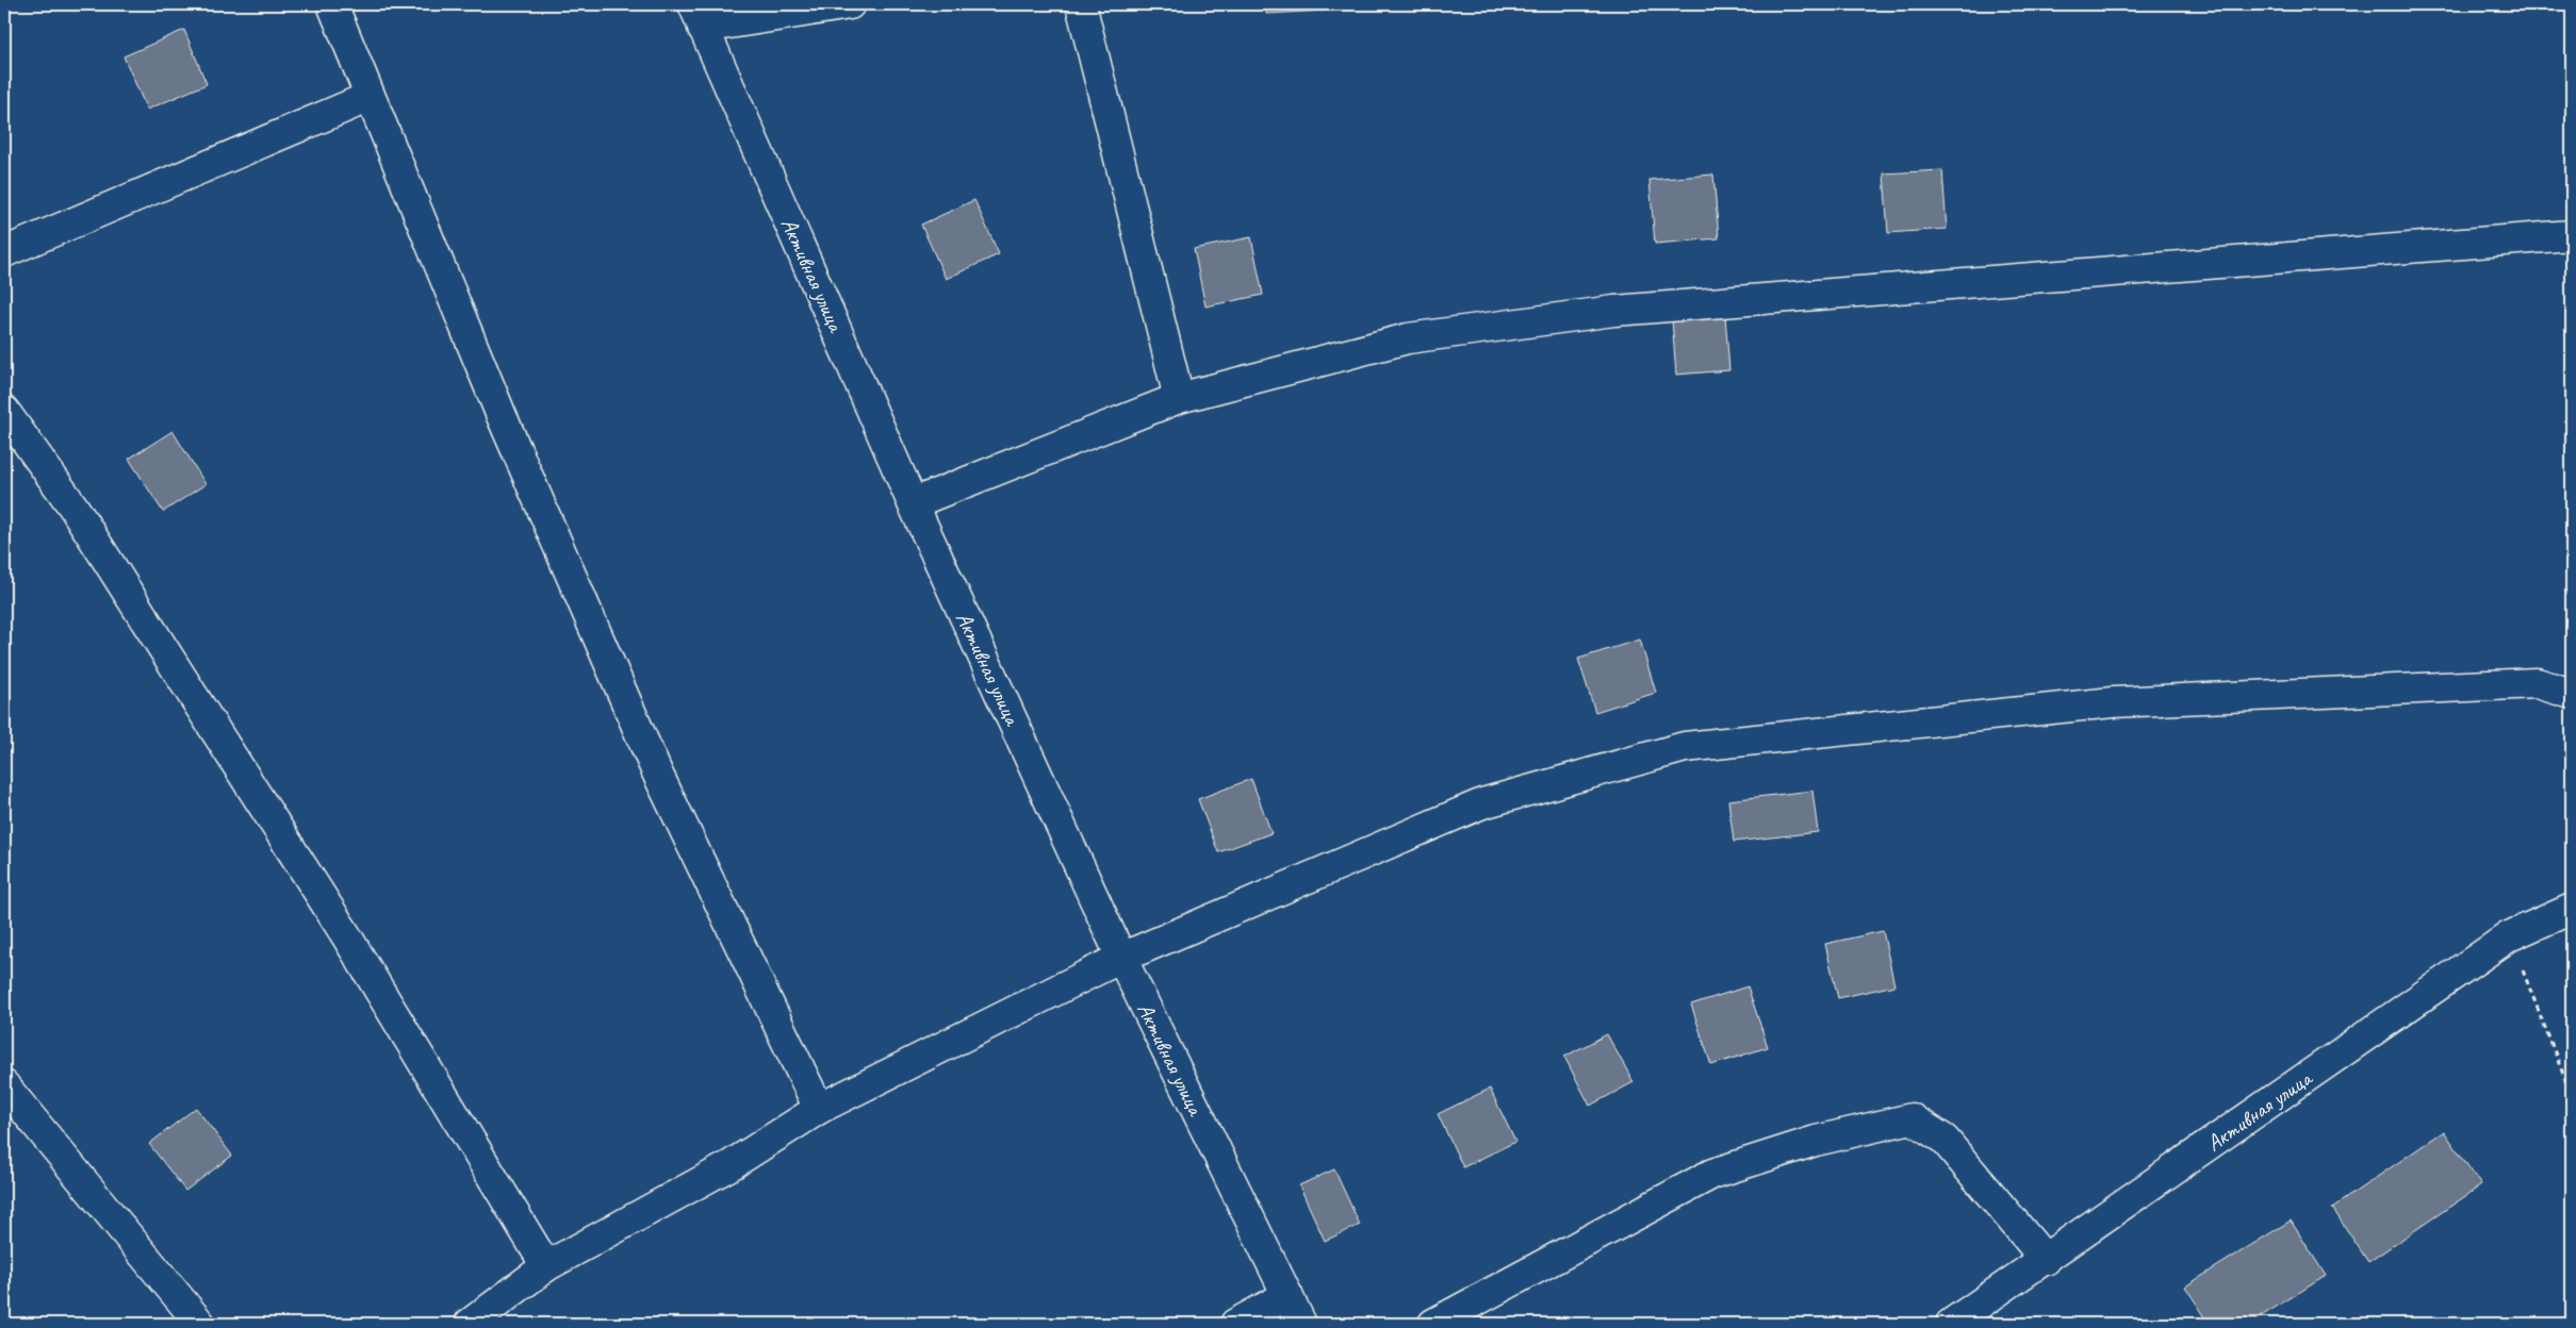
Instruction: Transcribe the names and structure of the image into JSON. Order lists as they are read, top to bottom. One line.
{"streets":{"street":["Активная улица"]}}
